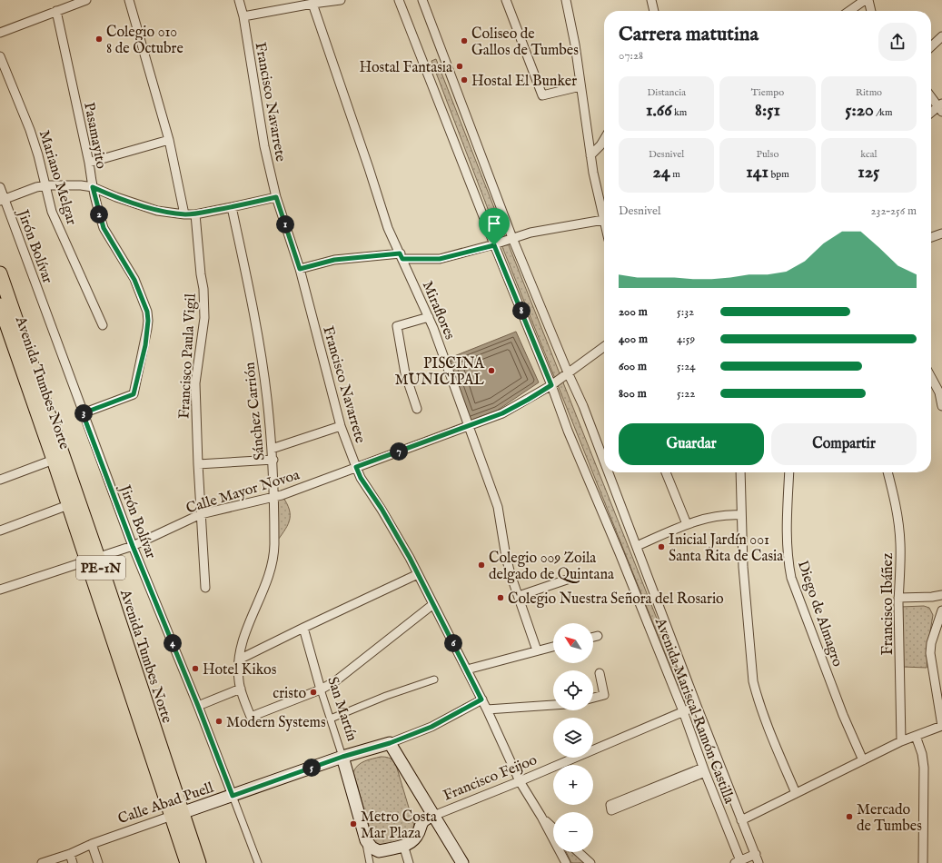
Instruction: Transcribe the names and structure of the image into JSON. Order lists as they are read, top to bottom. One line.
{"streets":{"highway":["Avenida Tumbes Norte","PE-1N"],"main road":["San Martín","Francisco Feijoo","Calle Abad Puell"],"street":["Francisco Navarrete","Pasamayito","Mariano Melgar","Jirón Bolívar","Miraflores","Francisco Paula Vigil","Sánchez Carrión","Calle Mayor Novoa","Francisco Ibáñez","Diego de Almagro","Avenida Mariscal Ramón Castilla"]},"crossings":[["Francisco Navarrete","Calle Mayor Novoa"],["Francisco Navarrete","Francisco Feijoo"],["Francisco Navarrete","Calle Abad Puell"],["Pasamayito","Jirón Bolívar"],["Jirón Bolívar","Calle Mayor Novoa"],["Jirón Bolívar","Calle Abad Puell"],["Miraflores","Calle Mayor Novoa"],["Francisco Paula Vigil","Calle Mayor Novoa"],["Avenida Tumbes Norte","Calle Mayor Novoa"],["Avenida Tumbes Norte","Calle Abad Puell"],["Sánchez Carrión","Calle Mayor Novoa"],["Sánchez Carrión","San Martín"],["Calle Mayor Novoa","Avenida Mariscal Ramón Castilla"],["San Martín","Francisco Feijoo"],["San Martín","Calle Abad Puell"],["Avenida Mariscal Ramón Castilla","Francisco Feijoo"]],"places":["Colegio 010 8 de Octubre","Coliseo de Gallos de Tumbes","Hostal Fantasia","Hostal El Bunker","PISCINA MUNICIPAL","Inicial Jardín 001 Santa Rita de Casia","Colegio 009 Zoila delgado de Quintana","Colegio Nuestra Señora del Rosario","Hotel Kikos","cristo","Modern Systems","Mercado de Tumbes","Metro Costa Mar Plaza"],"north":"top left","page":{"heading":["Carrera matutina","07:28"],"stats":[["Distancia","1.66 km"],["Tiempo","8:51"],["Ritmo","5:20 /km"],["Desnivel","24 m"],["Pulso","141 bpm"],["kcal","125"]],"chart":["Desnivel","232–256 m"],"pins":["2","1","8","3","7","4","6","5"],"list":[{"name":"200 m","note":"5:32"},{"name":"400 m","note":"4:59"},{"name":"600 m","note":"5:24"},{"name":"800 m","note":"5:22"}],"buttons":["Guardar","Compartir"],"map_buttons":["+","−"]}}
